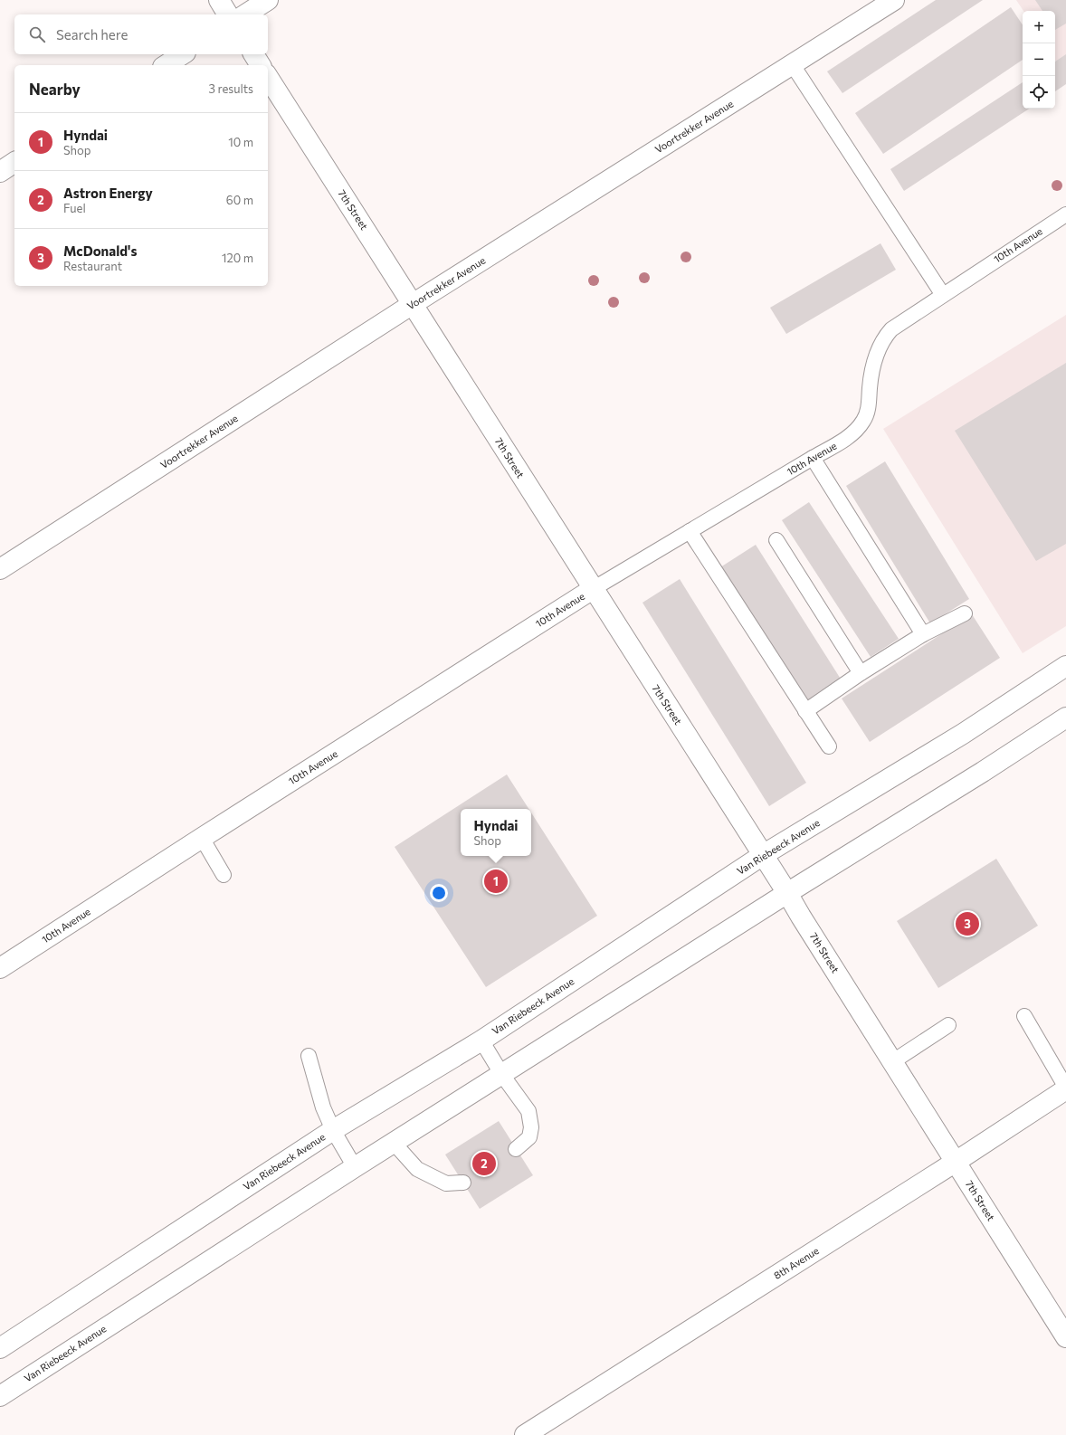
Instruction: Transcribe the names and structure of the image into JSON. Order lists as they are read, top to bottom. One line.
{"streets":{"street":["Voortrekker Avenue","7th Street","10th Avenue","Van Riebeeck Avenue","8th Avenue"]},"crossings":[["Voortrekker Avenue","7th Street"],["7th Street","10th Avenue"],["7th Street","Van Riebeeck Avenue"],["7th Street","8th Avenue"]],"page":{"map_buttons":["+","−"],"search":"Search here","heading":["Nearby","3 results"],"list":[{"mark":"1","name":"Hyndai","note":"Shop","value":"10 m"},{"mark":"2","name":"Astron Energy","note":"Fuel","value":"60 m"},{"mark":"3","name":"McDonald's","note":"Restaurant","value":"120 m"}],"popup":["Hyndai","Shop"],"pins":["1","3","2"]}}
